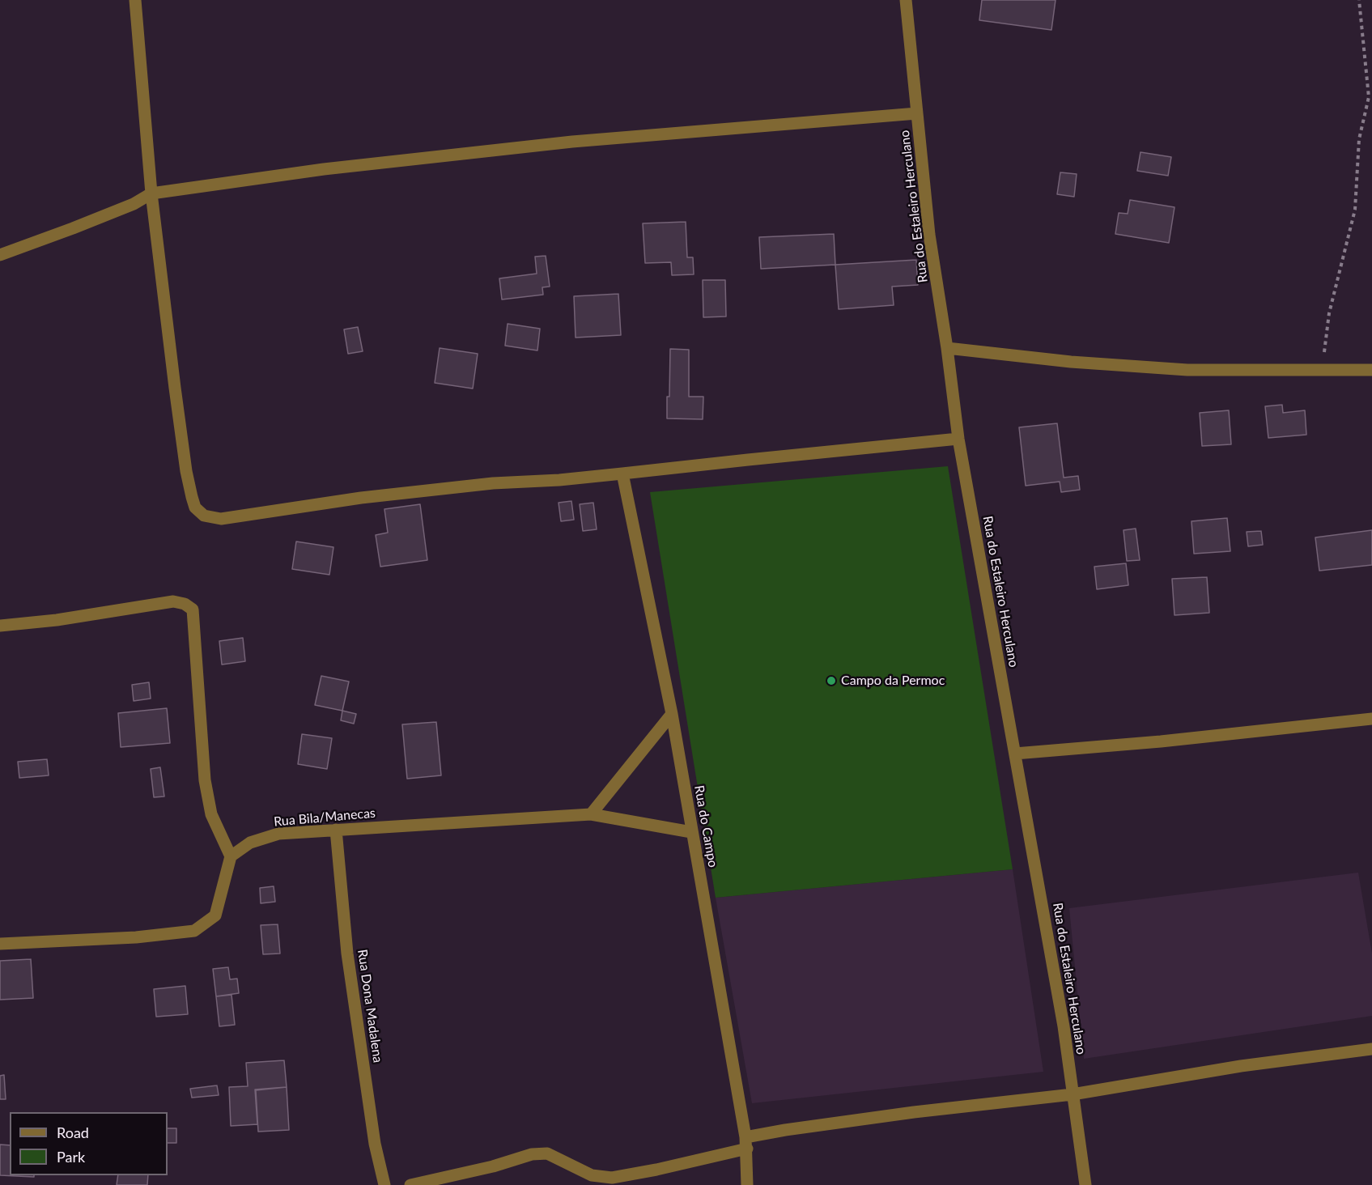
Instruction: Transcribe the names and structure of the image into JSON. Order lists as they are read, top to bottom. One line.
{"streets":{"street":["Rua do Estaleiro Herculano","Rua Bila/Manecas","Rua do Campo","Rua Dona Madalena"]},"crossings":[["Rua Bila/Manecas","Rua do Campo"],["Rua Bila/Manecas","Rua Dona Madalena"]],"places":["Campo da Permoc"],"legend":["Road","Park"]}
